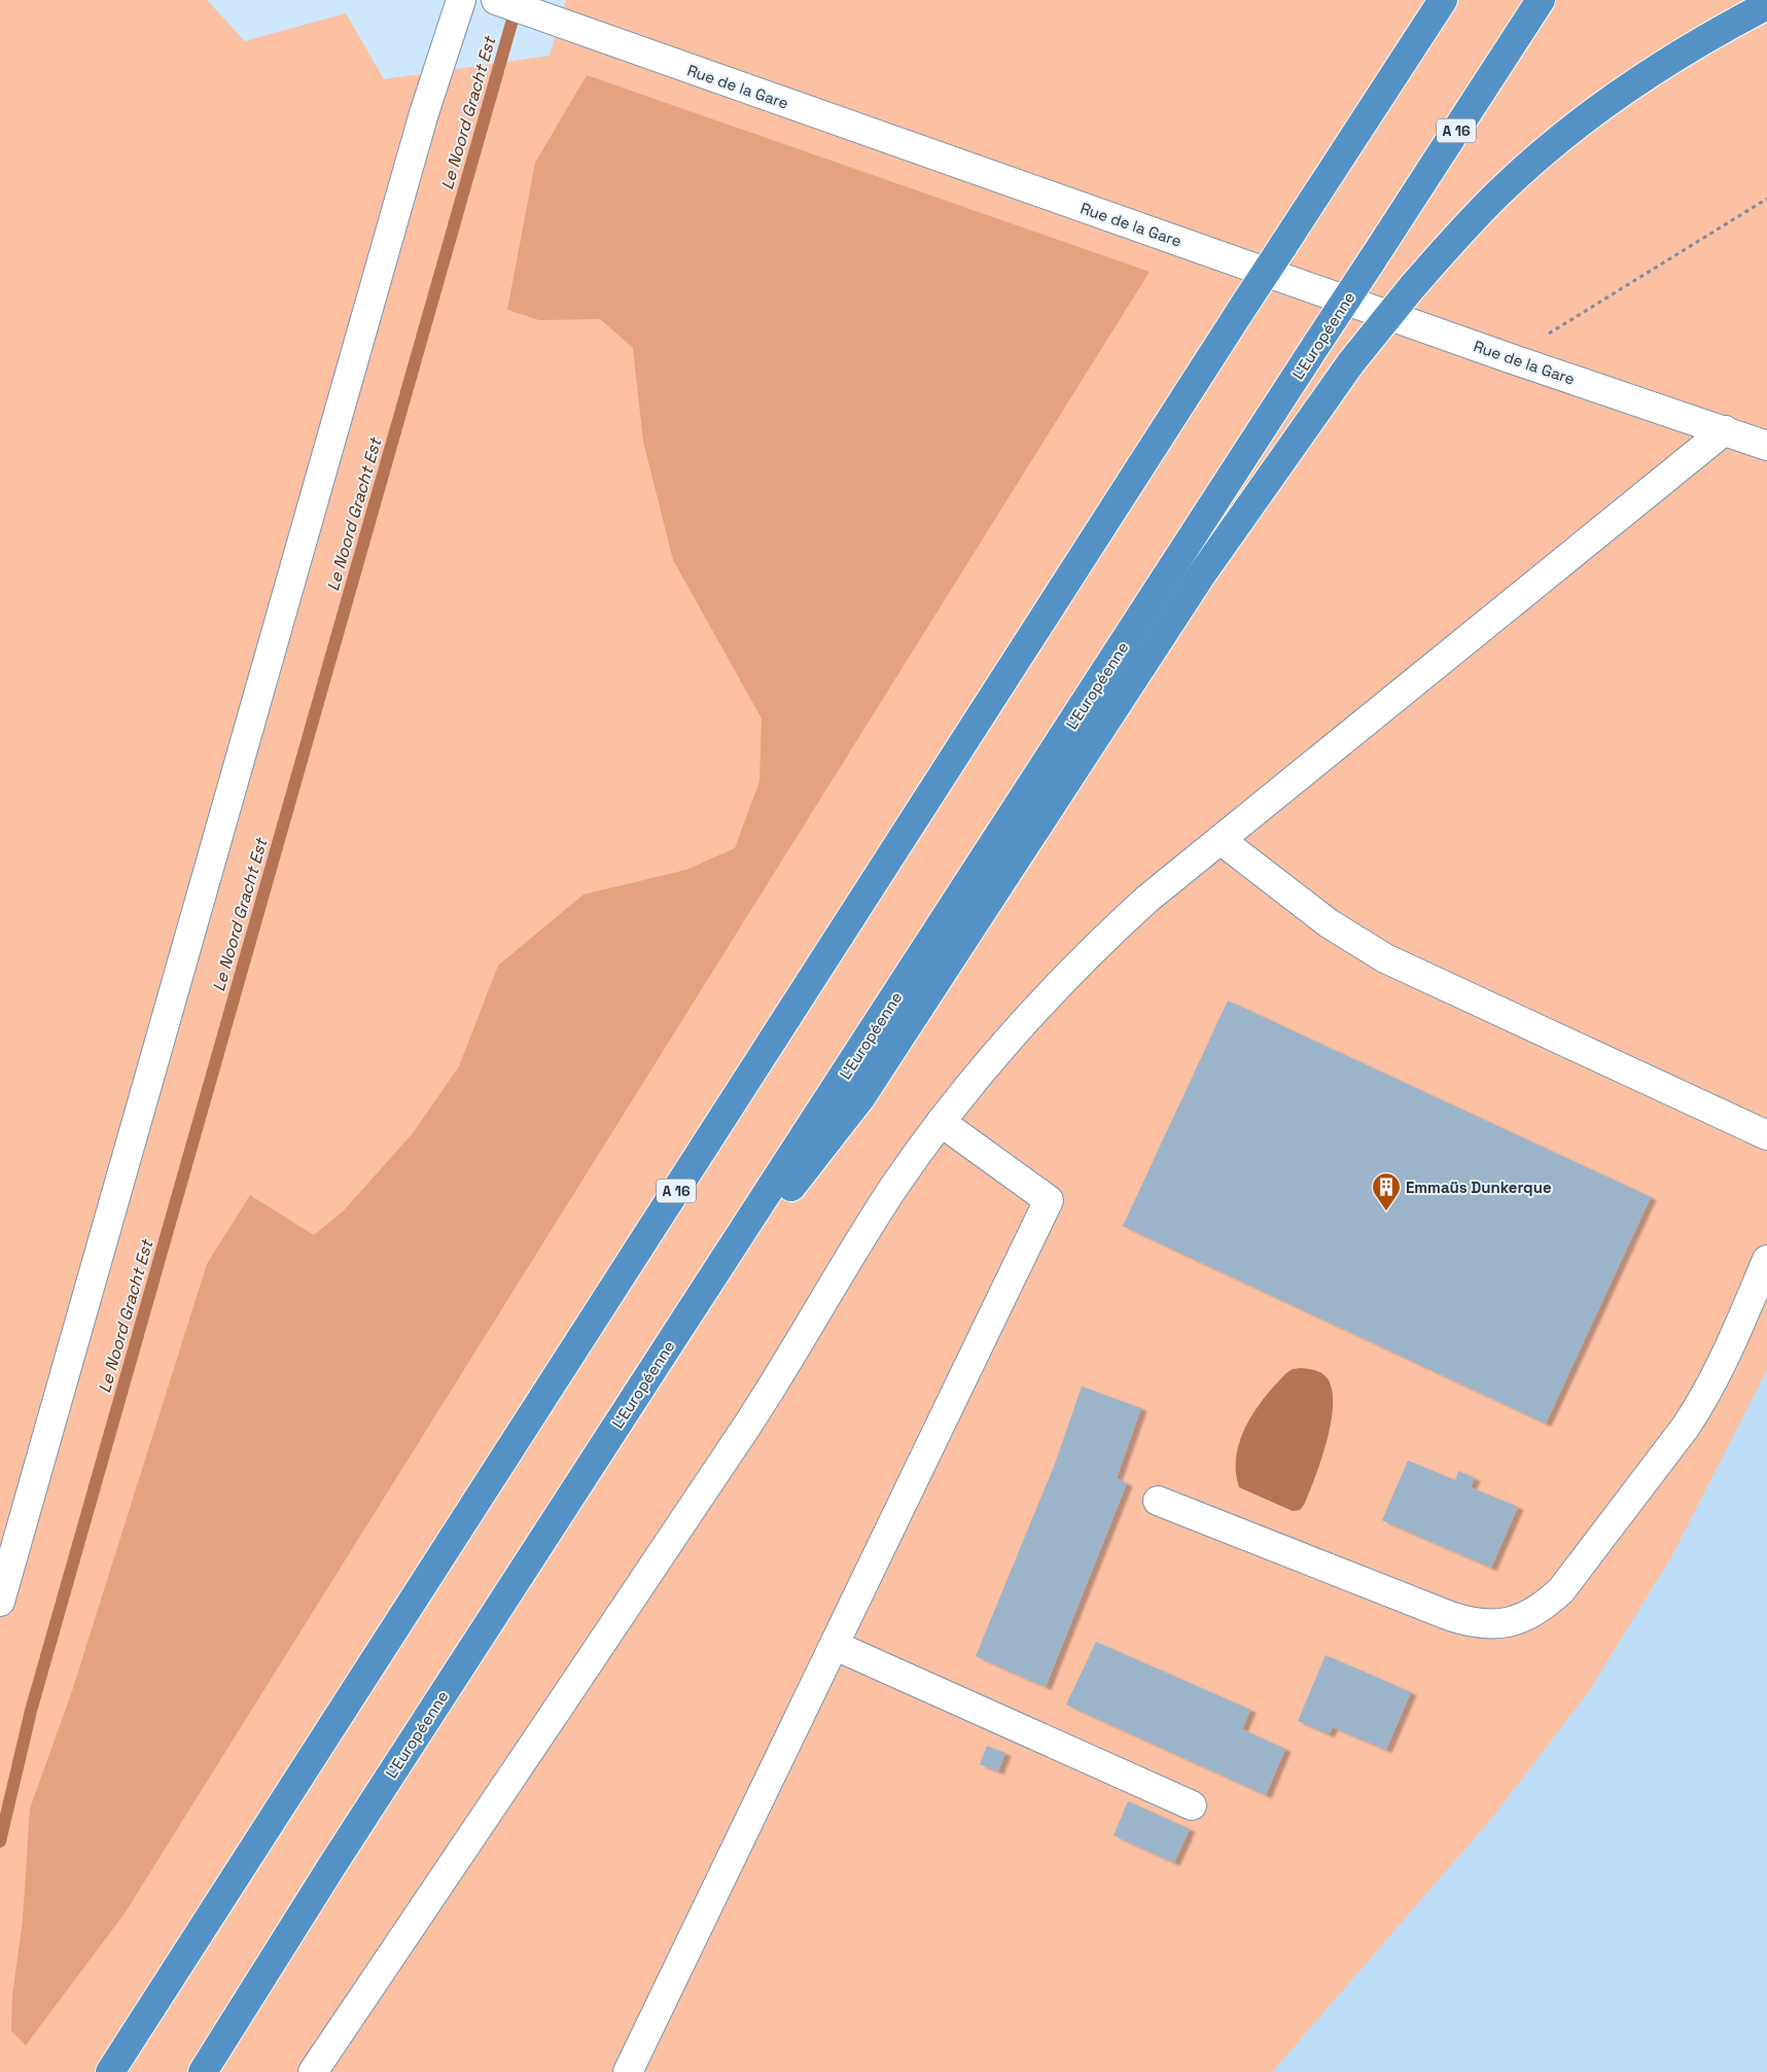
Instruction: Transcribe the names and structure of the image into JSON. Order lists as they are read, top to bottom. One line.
{"streets":{"highway":["A 16","L'Européenne"],"street":["Rue de la Gare"]},"water":["Le Noord Gracht Est"],"places":{"building":["Emmaüs Dunkerque"]}}
